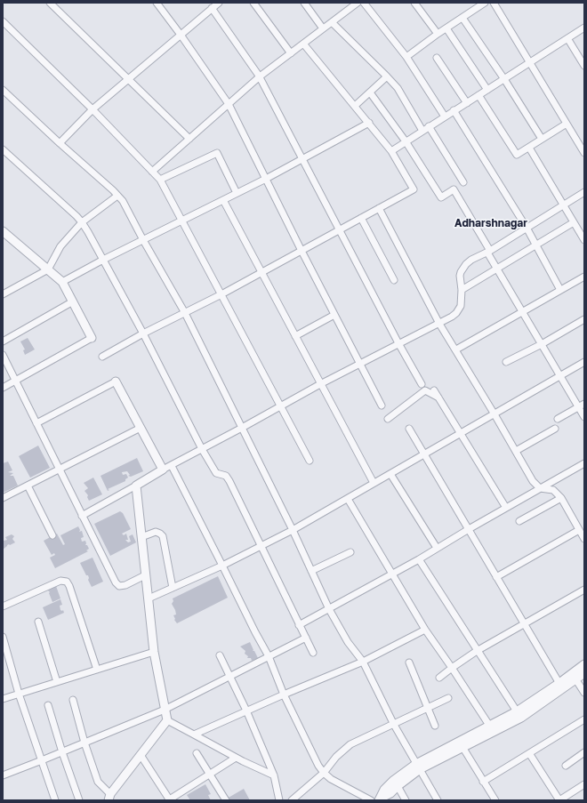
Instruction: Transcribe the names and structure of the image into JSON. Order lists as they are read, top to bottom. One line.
{"districts":["Adharshnagar"]}
